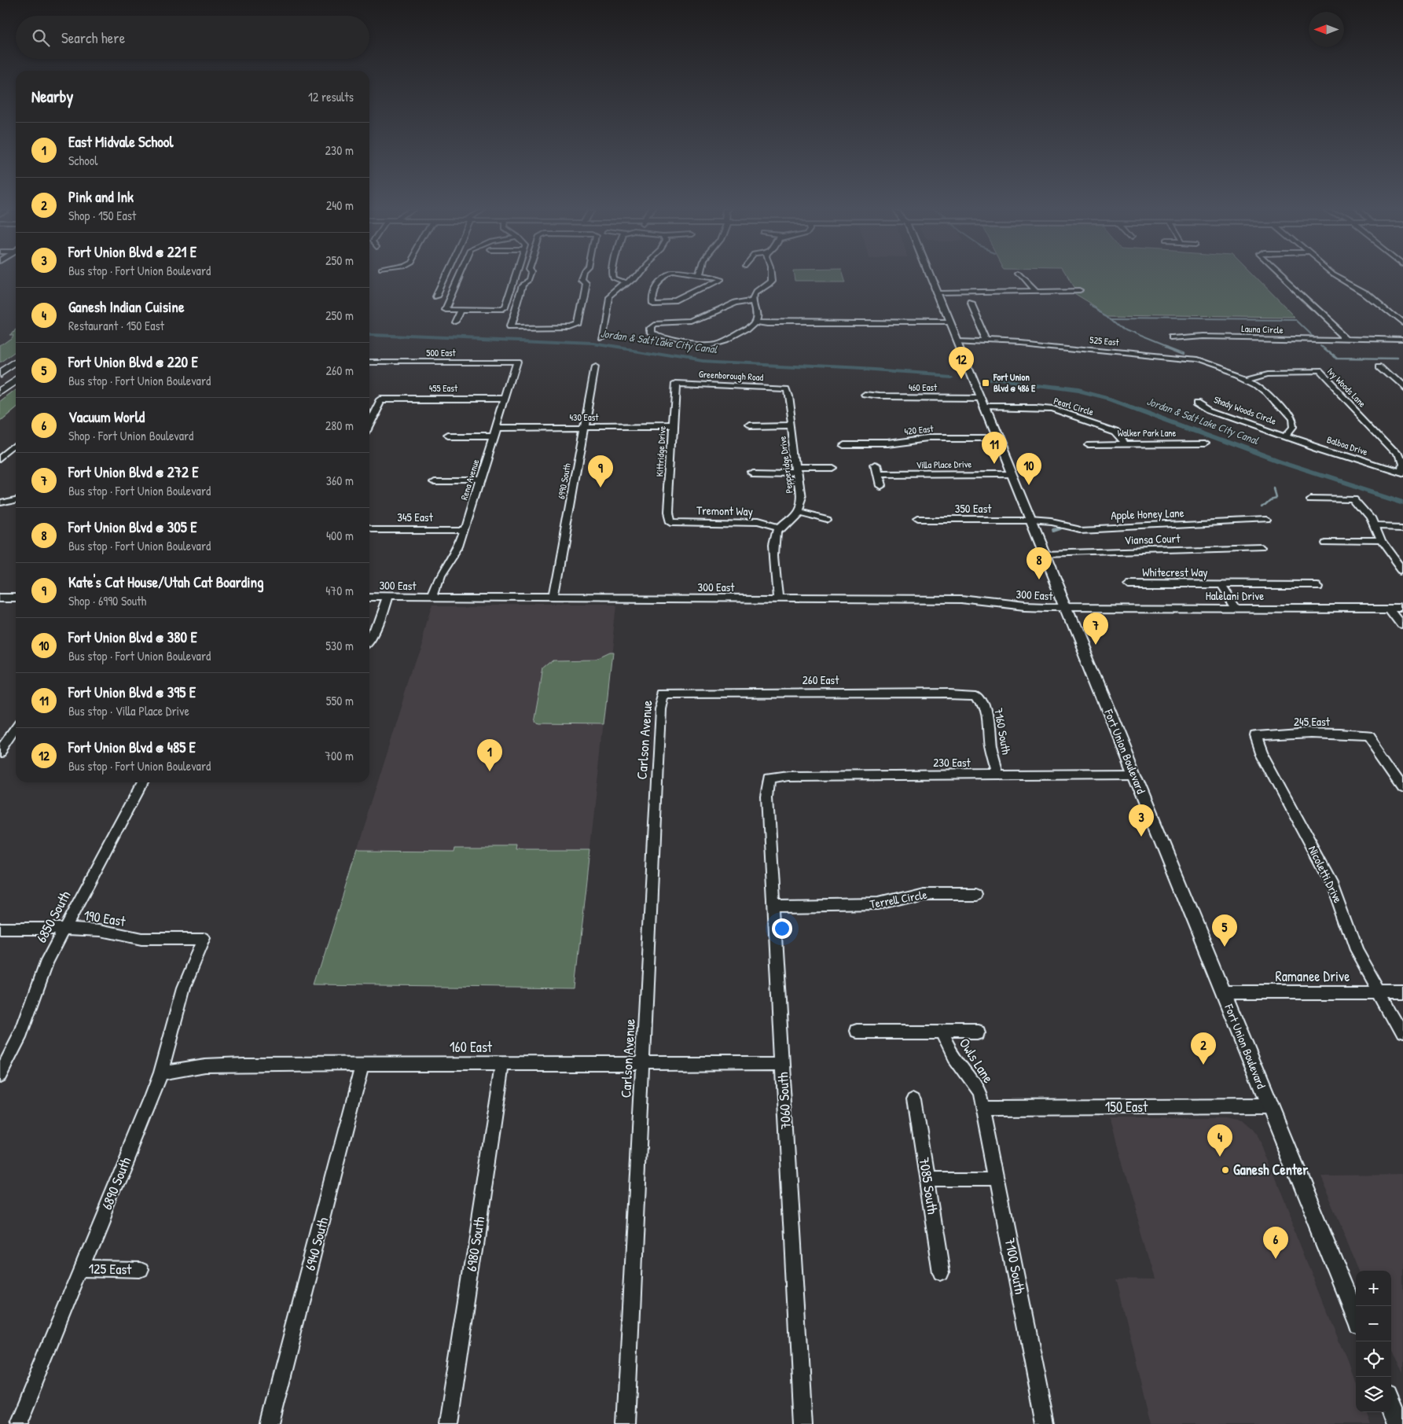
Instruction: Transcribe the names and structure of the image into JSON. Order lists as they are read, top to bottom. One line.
{"streets":{"main road":["Fort Union Boulevard"],"street":["Launa Circle","525 East","500 East","Greenborough Road","460 East","Ivy Woods Lane","455 East","Pearl Circle","Shady Woods Circle","430 East","420 East","Walker Park Lane","Balboa Drive","Kittridge Drive","Pepperidge Drive","Villa Place Drive","Rena Avenue","6990 South","350 East","Tremont Way","Apple Honey Lane","345 East","Viansa Court","Whitecrest Way","300 East","Halelani Drive","260 East","245 East","7160 South","Carlson Avenue","230 East","Nicoletti Drive","Terrell Circle","6850 South","190 East","Ramanee Drive","160 East","Owls Lane","7060 South","150 East","6890 South","7085 South","6940 South","6980 South","7100 South","125 East"]},"crossings":[["525 East","Ivy Woods Lane"],["525 East","Shady Woods Circle"],["525 East","Balboa Drive"],["525 East","Fort Union Boulevard"],["500 East","Rena Avenue"],["Greenborough Road","Kittridge Drive"],["Greenborough Road","Pepperidge Drive"],["460 East","Fort Union Boulevard"],["Ivy Woods Lane","Balboa Drive"],["455 East","Rena Avenue"],["Pearl Circle","Walker Park Lane"],["Pearl Circle","Fort Union Boulevard"],["Shady Woods Circle","Balboa Drive"],["430 East","Kittridge Drive"],["430 East","Rena Avenue"],["430 East","6990 South"],["420 East","Fort Union Boulevard"],["Kittridge Drive","Tremont Way"],["Villa Place Drive","Fort Union Boulevard"],["Rena Avenue","345 East"],["Rena Avenue","300 East"],["6990 South","300 East"],["350 East","Apple Honey Lane"],["350 East","Fort Union Boulevard"],["Apple Honey Lane","Fort Union Boulevard"],["Viansa Court","Fort Union Boulevard"],["Whitecrest Way","Halelani Drive"],["300 East","Halelani Drive"],["300 East","Fort Union Boulevard"],["Halelani Drive","Fort Union Boulevard"],["260 East","7160 South"],["260 East","Carlson Avenue"],["245 East","Nicoletti Drive"],["7160 South","230 East"],["Carlson Avenue","160 East"],["Fort Union Boulevard","230 East"],["Fort Union Boulevard","Ramanee Drive"],["Fort Union Boulevard","150 East"],["230 East","7060 South"],["Nicoletti Drive","Ramanee Drive"],["Terrell Circle","7060 South"],["6850 South","190 East"],["190 East","6890 South"],["160 East","7060 South"],["160 East","6890 South"],["160 East","6940 South"],["160 East","6980 South"],["Owls Lane","150 East"],["Owls Lane","7100 South"],["150 East","7100 South"],["6890 South","125 East"]],"water":["Jordan & Salt Lake City Canal"],"places":{"transit":["Fort Union Blvd @ 486 E"],"other":["Ganesh Center"]},"north":"left","page":{"search":"Search here","heading":["Nearby","12 results"],"list":[{"mark":"1","name":"East Midvale School","note":"School","value":"230 m"},{"mark":"2","name":"Pink and Ink","note":"Shop · 150 East","value":"240 m"},{"mark":"3","name":"Fort Union Blvd @ 221 E","note":"Bus stop · Fort Union Boulevard","value":"250 m"},{"mark":"4","name":"Ganesh Indian Cuisine","note":"Restaurant · 150 East","value":"250 m"},{"mark":"5","name":"Fort Union Blvd @ 220 E","note":"Bus stop · Fort Union Boulevard","value":"260 m"},{"mark":"6","name":"Vacuum World","note":"Shop · Fort Union Boulevard","value":"280 m"},{"mark":"7","name":"Fort Union Blvd @ 272 E","note":"Bus stop · Fort Union Boulevard","value":"360 m"},{"mark":"8","name":"Fort Union Blvd @ 305 E","note":"Bus stop · Fort Union Boulevard","value":"400 m"},{"mark":"9","name":"Kate's Cat House/Utah Cat Boarding","note":"Shop · 6990 South","value":"470 m"},{"mark":"10","name":"Fort Union Blvd @ 380 E","note":"Bus stop · Fort Union Boulevard","value":"530 m"},{"mark":"11","name":"Fort Union Blvd @ 395 E","note":"Bus stop · Villa Place Drive","value":"550 m"},{"mark":"12","name":"Fort Union Blvd @ 485 E","note":"Bus stop · Fort Union Boulevard","value":"700 m"}],"pins":["12","11","10","9","8","7","1","3","5","2","4","6"],"map_buttons":["+","−"]}}
